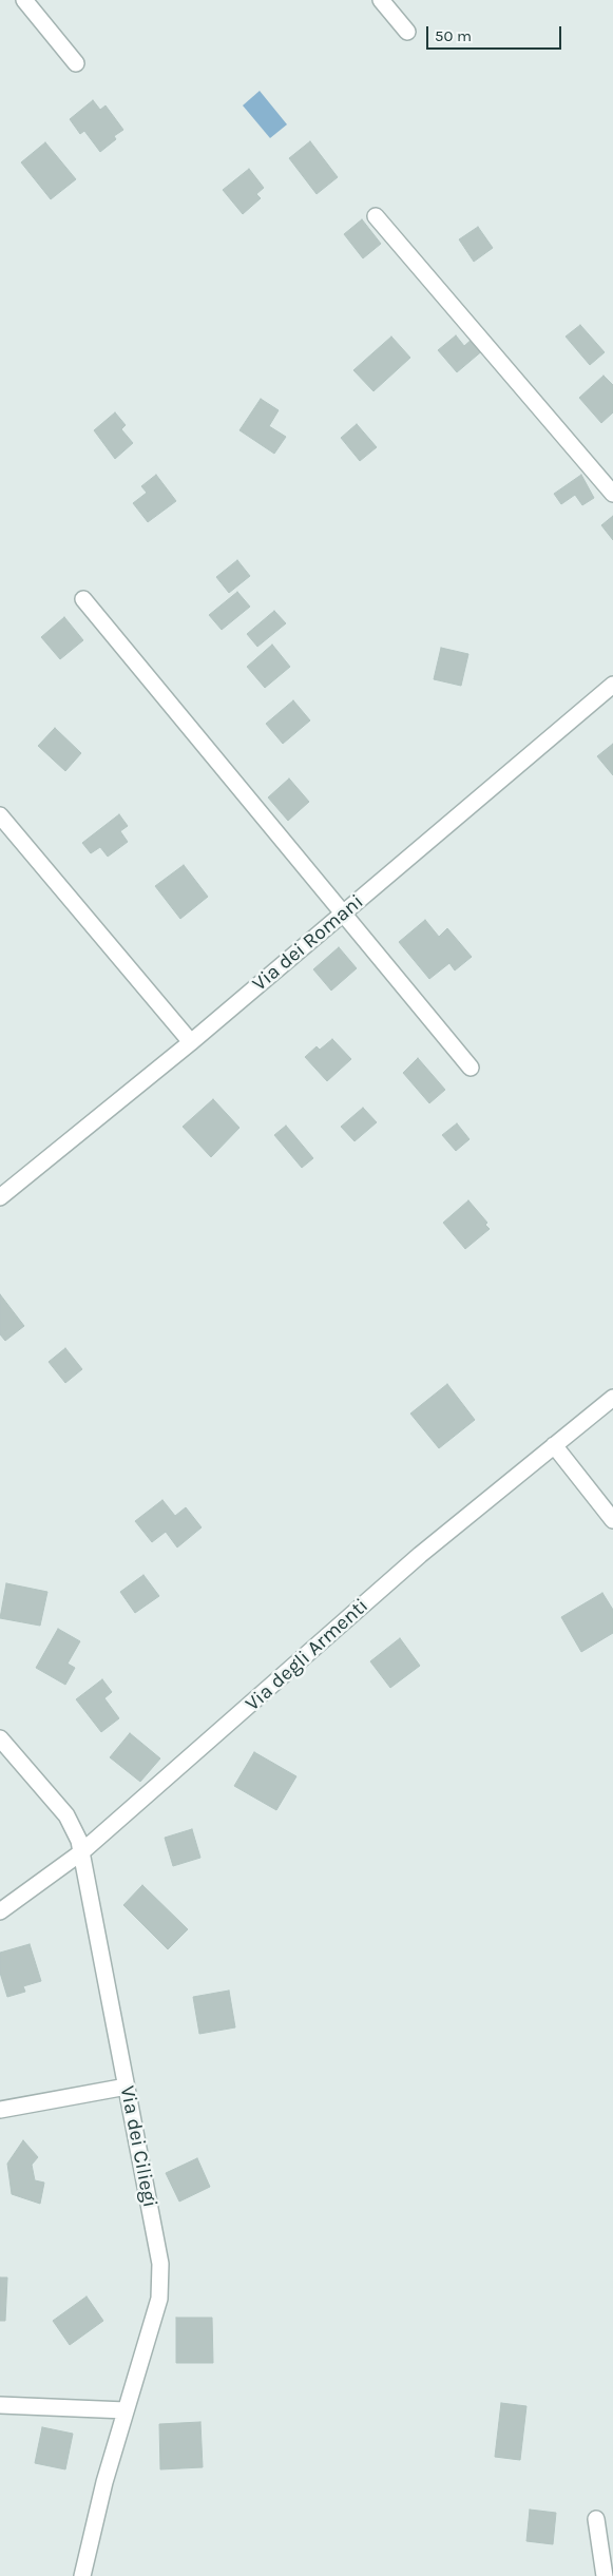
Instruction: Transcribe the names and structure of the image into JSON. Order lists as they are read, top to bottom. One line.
{"streets":{"street":["Via dei Romani","Via degli Armenti","Via dei Ciliegi"]},"crossings":[["Via degli Armenti","Via dei Ciliegi"]],"scale_bar":"50 m"}
